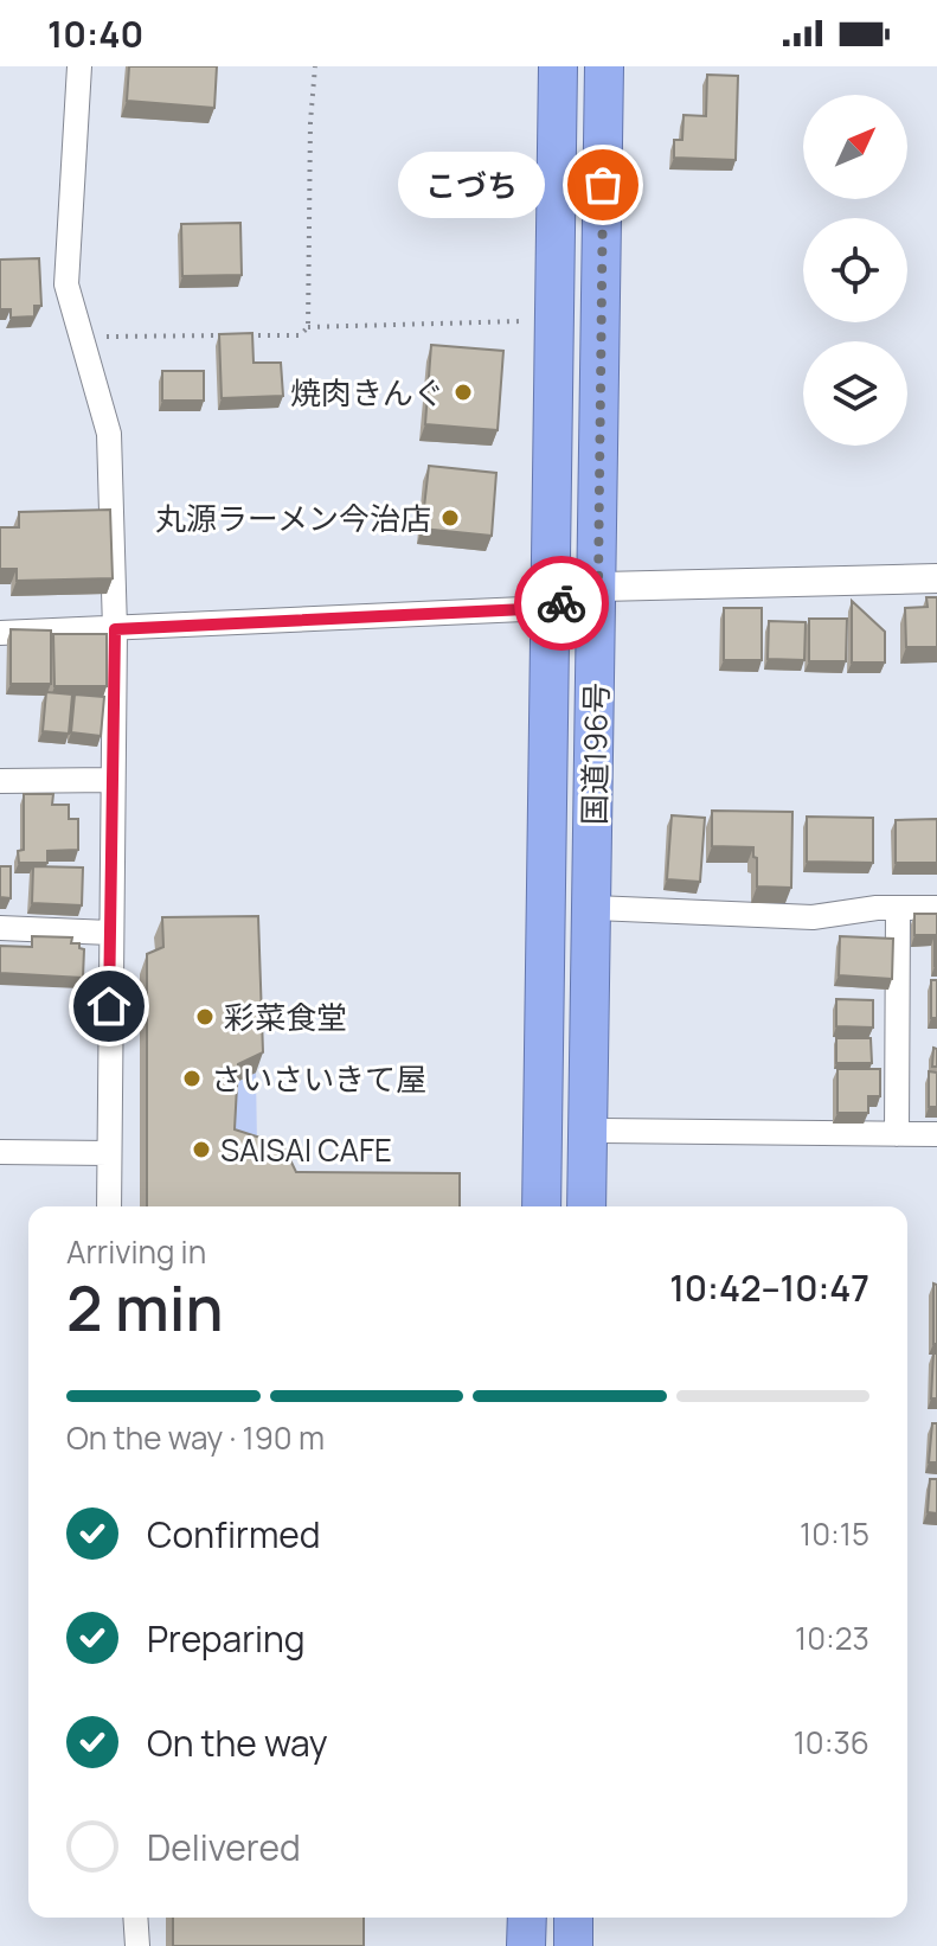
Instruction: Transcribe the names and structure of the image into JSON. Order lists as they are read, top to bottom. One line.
{"streets":{"highway":["国道196号"]},"places":["こづち","焼肉きんぐ","丸源ラーメン今治店","彩菜食堂","さいさいきて屋","SAISAI CAFE"],"north":"top right","page":{"status":"10:40","bubble":"こづち","heading":["2 min","Arriving in","10:42–10:47"],"bar":"On the way · 190 m","list":[["Confirmed","10:15"],["Preparing","10:23"],["On the way","10:36"],"Delivered"]}}
